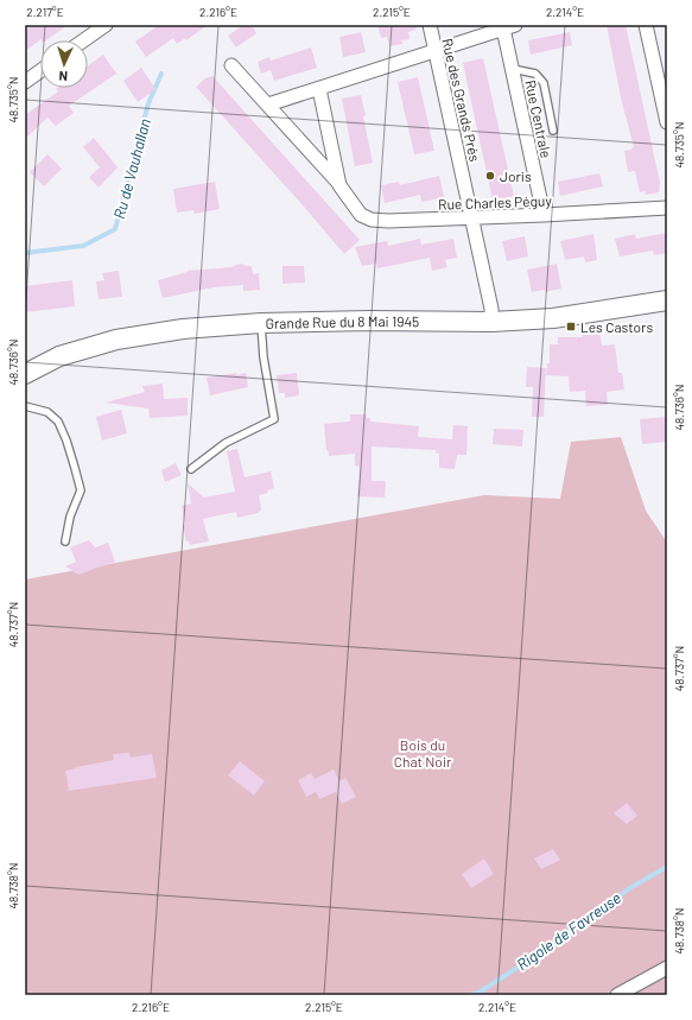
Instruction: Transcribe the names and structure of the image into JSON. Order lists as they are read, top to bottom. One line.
{"streets":{"main road":["Grande Rue du 8 Mai 1945"],"street":["Rue des Grands Prés","Rue Centrale","Rue Charles Péguy"]},"crossings":[["Rue des Grands Prés","Rue Charles Péguy"],["Rue des Grands Prés","Grande Rue du 8 Mai 1945"],["Rue Centrale","Rue Charles Péguy"]],"water":["Ru de Vauhallan","Rigole de Favreuse"],"parks":["Bois du Chat Noir"],"places":{"other":["Joris"],"transit":["Les Castors"]},"north":"bottom","coordinates":["2.217°E","2.216°E","2.215°E","2.214°E","48.735°N","48.736°N","48.737°N","48.738°N"]}
